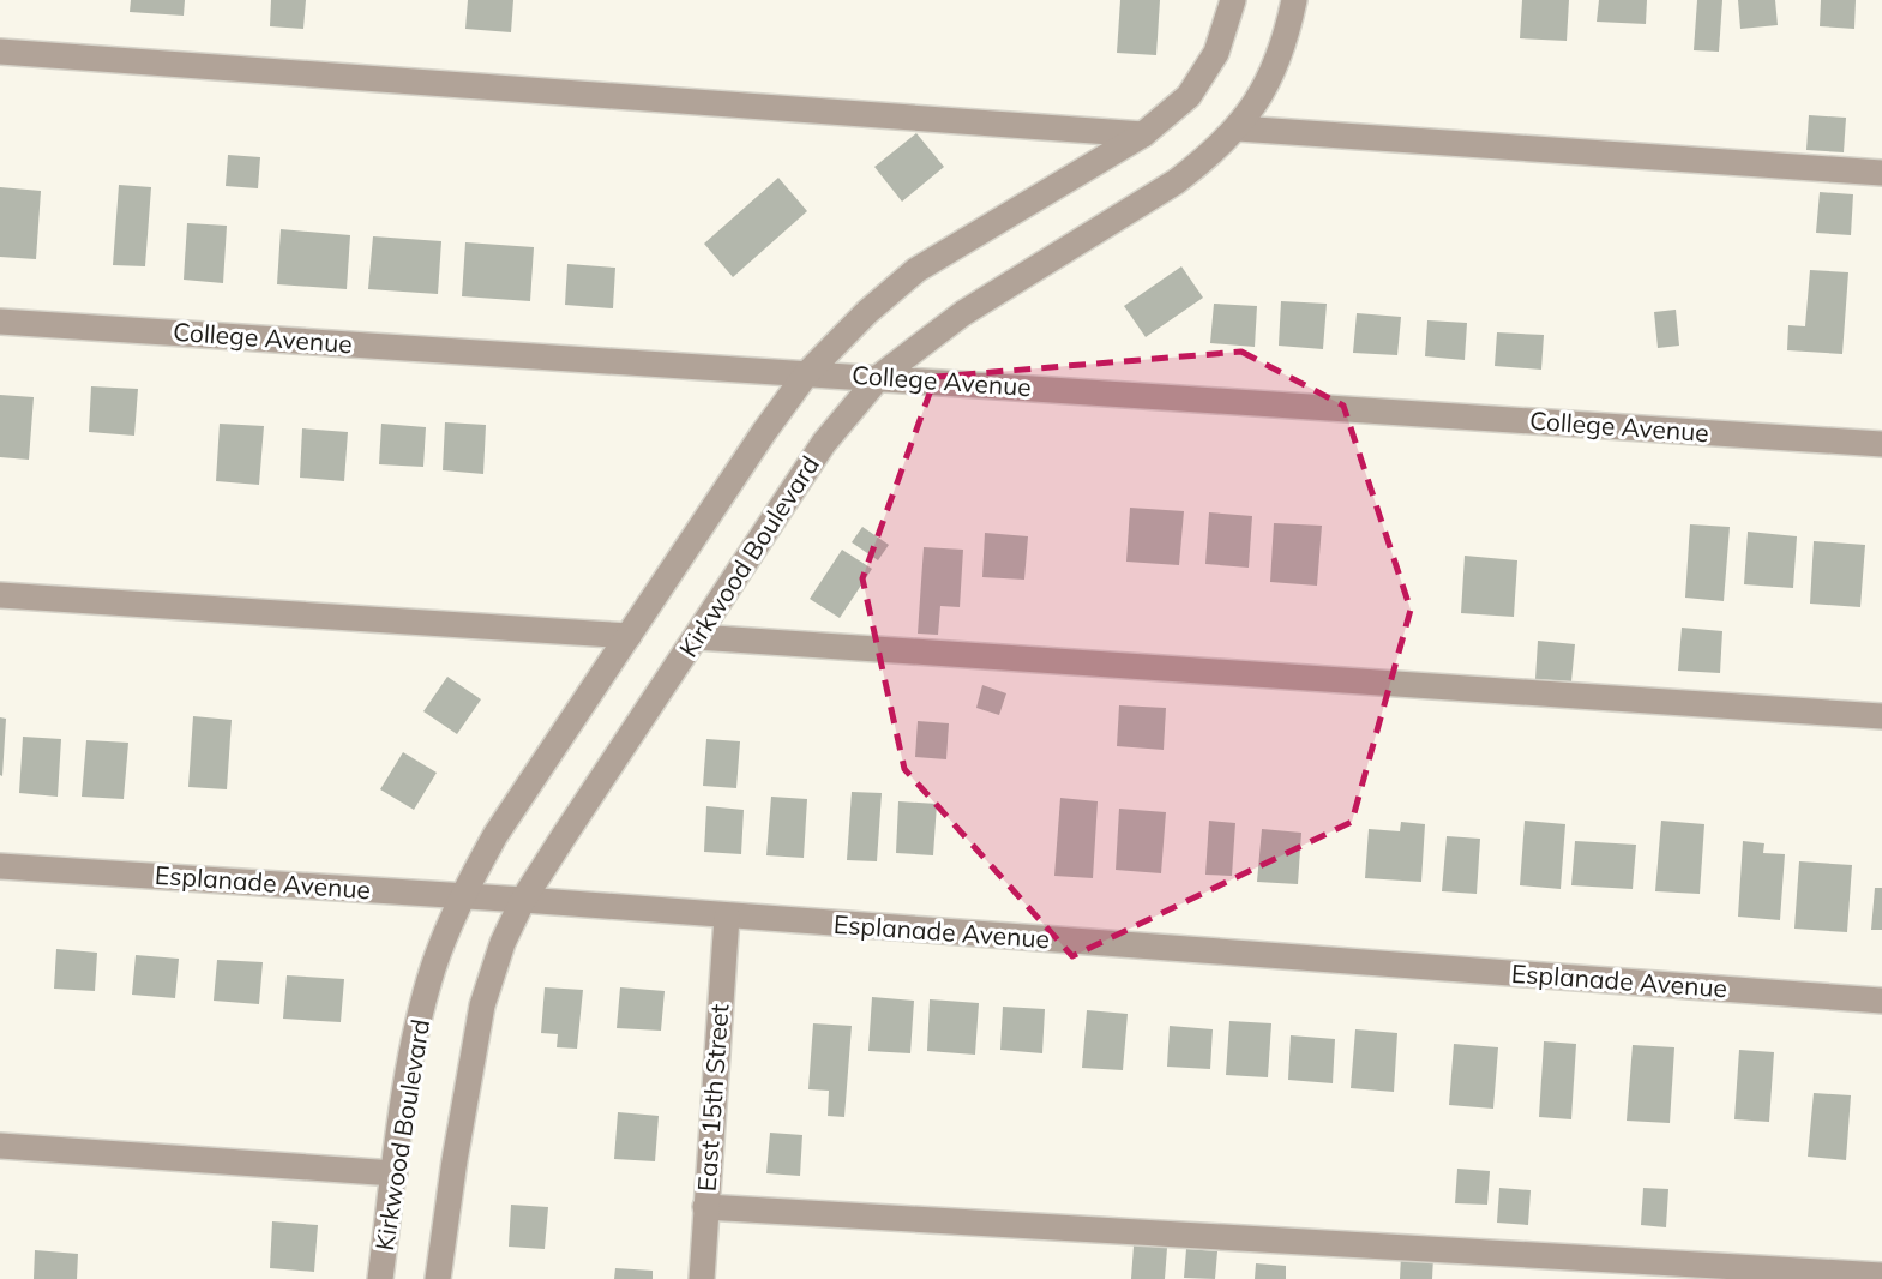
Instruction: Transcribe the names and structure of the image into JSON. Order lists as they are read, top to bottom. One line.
{"streets":{"street":["College Avenue","Kirkwood Boulevard","Esplanade Avenue","East 15th Street"]},"crossings":[["College Avenue","Kirkwood Boulevard"],["Kirkwood Boulevard","Esplanade Avenue"],["Esplanade Avenue","East 15th Street"]]}
